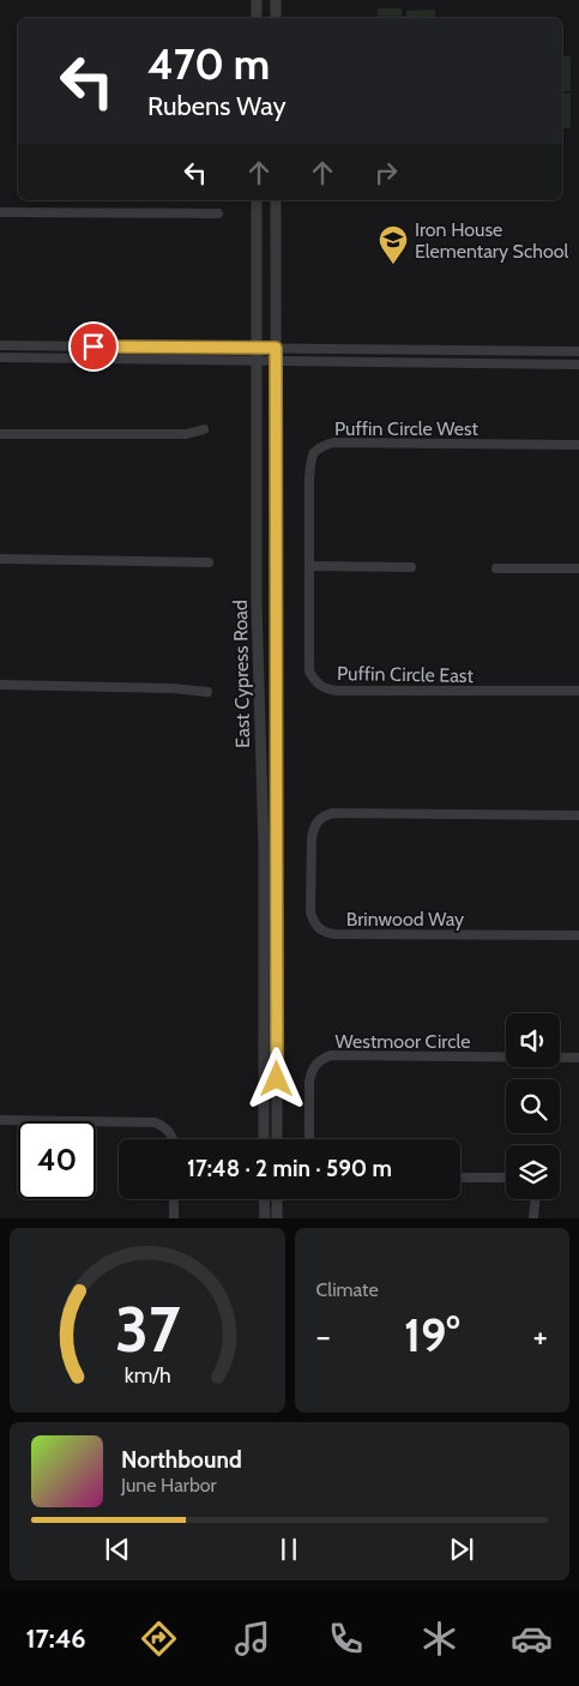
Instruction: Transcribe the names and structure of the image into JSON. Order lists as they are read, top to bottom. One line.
{"streets":{"street":["Puffin Circle West","East Cypress Road","Puffin Circle East","Brinwood Way","Westmoor Circle"]},"crossings":[["Puffin Circle West","Puffin Circle East"]],"places":{"school or university":["Iron House Elementary School"]},"page":{"turn":["470 m","Rubens Way"],"limit":"40","trip":"17:48 · 2 min · 590 m","tile":"Climate","heat":["−","19°","+"],"song":["Northbound","June Harbor"],"tabs":"17:46","gauge":["37","km/h"]}}
